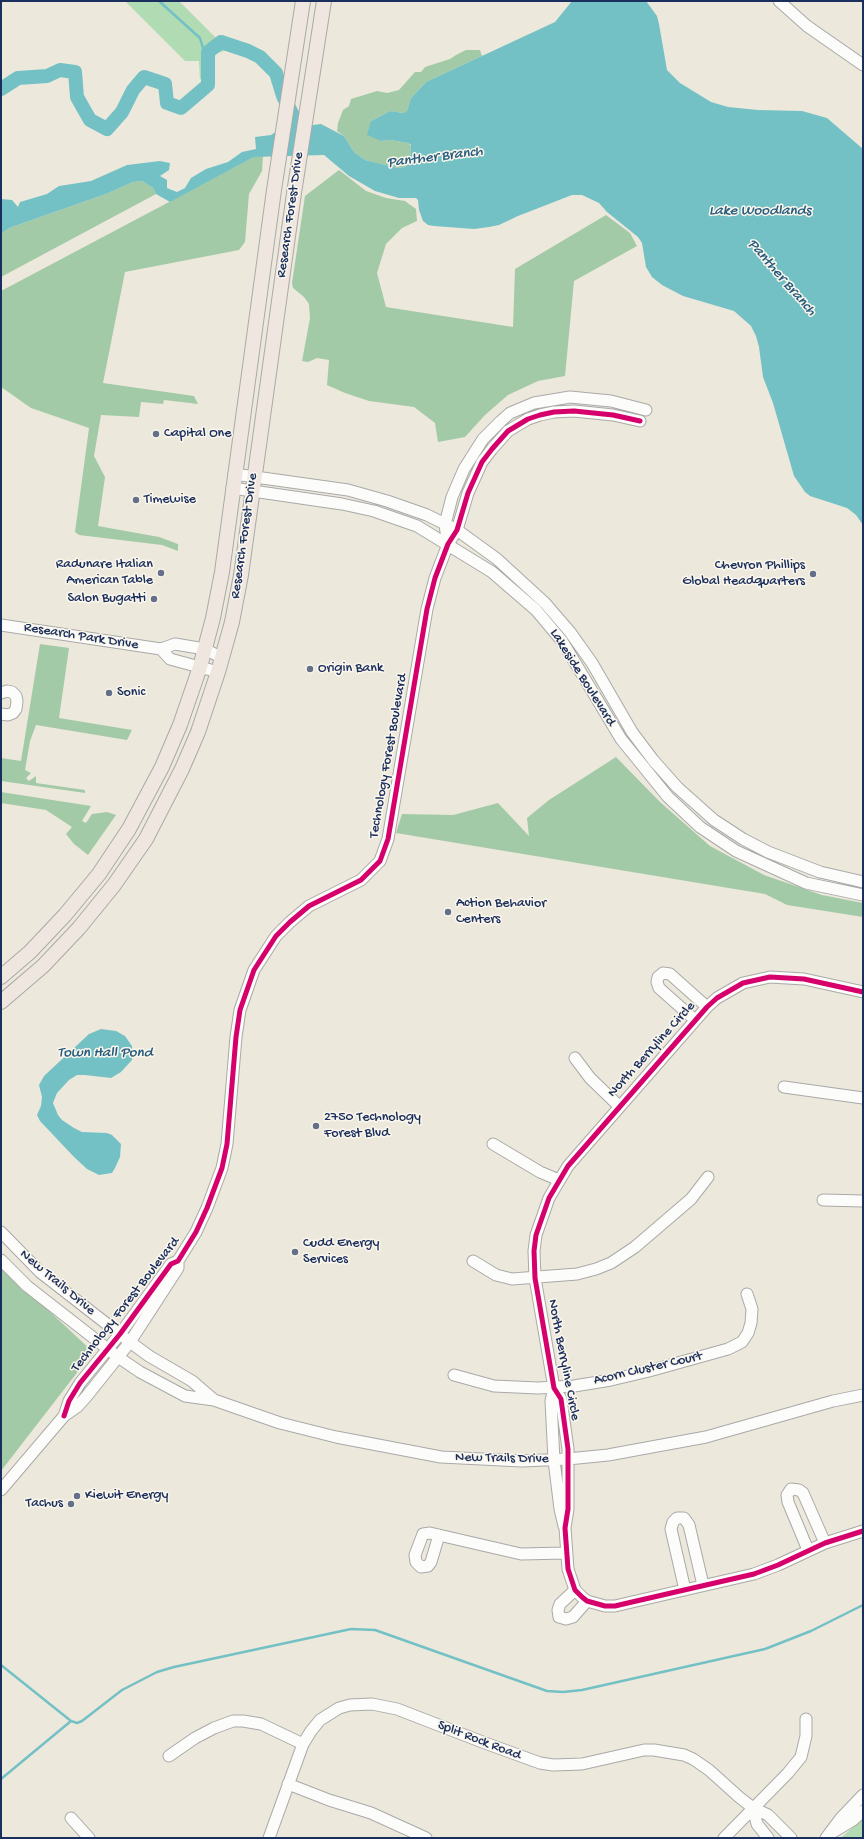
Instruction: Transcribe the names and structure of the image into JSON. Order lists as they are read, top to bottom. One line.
{"streets":{"main road":["Research Forest Drive"],"street":["Research Park Drive","Lakeside Boulevard","Technology Forest Boulevard","North Berryline Circle","New Trails Drive","Acorn Cluster Court","Split Rock Road"]},"crossings":[["Research Forest Drive","Research Park Drive"],["Research Forest Drive","Lakeside Boulevard"],["Lakeside Boulevard","Technology Forest Boulevard"],["Technology Forest Boulevard","New Trails Drive"],["North Berryline Circle","New Trails Drive"],["North Berryline Circle","Acorn Cluster Court"]],"water":["Panther Branch","Lake Woodlands","Town Hall Pond"],"places":["Capital One","Timewise","Radunare Italian American Table","Chevron Phillips Global Headquarters","Salon Bugatti","Origin Bank","Sonic","Action Behavior Centers","2750 Technology Forest Blvd","Cudd Energy Services","Kiewit Energy","Tachus"]}
